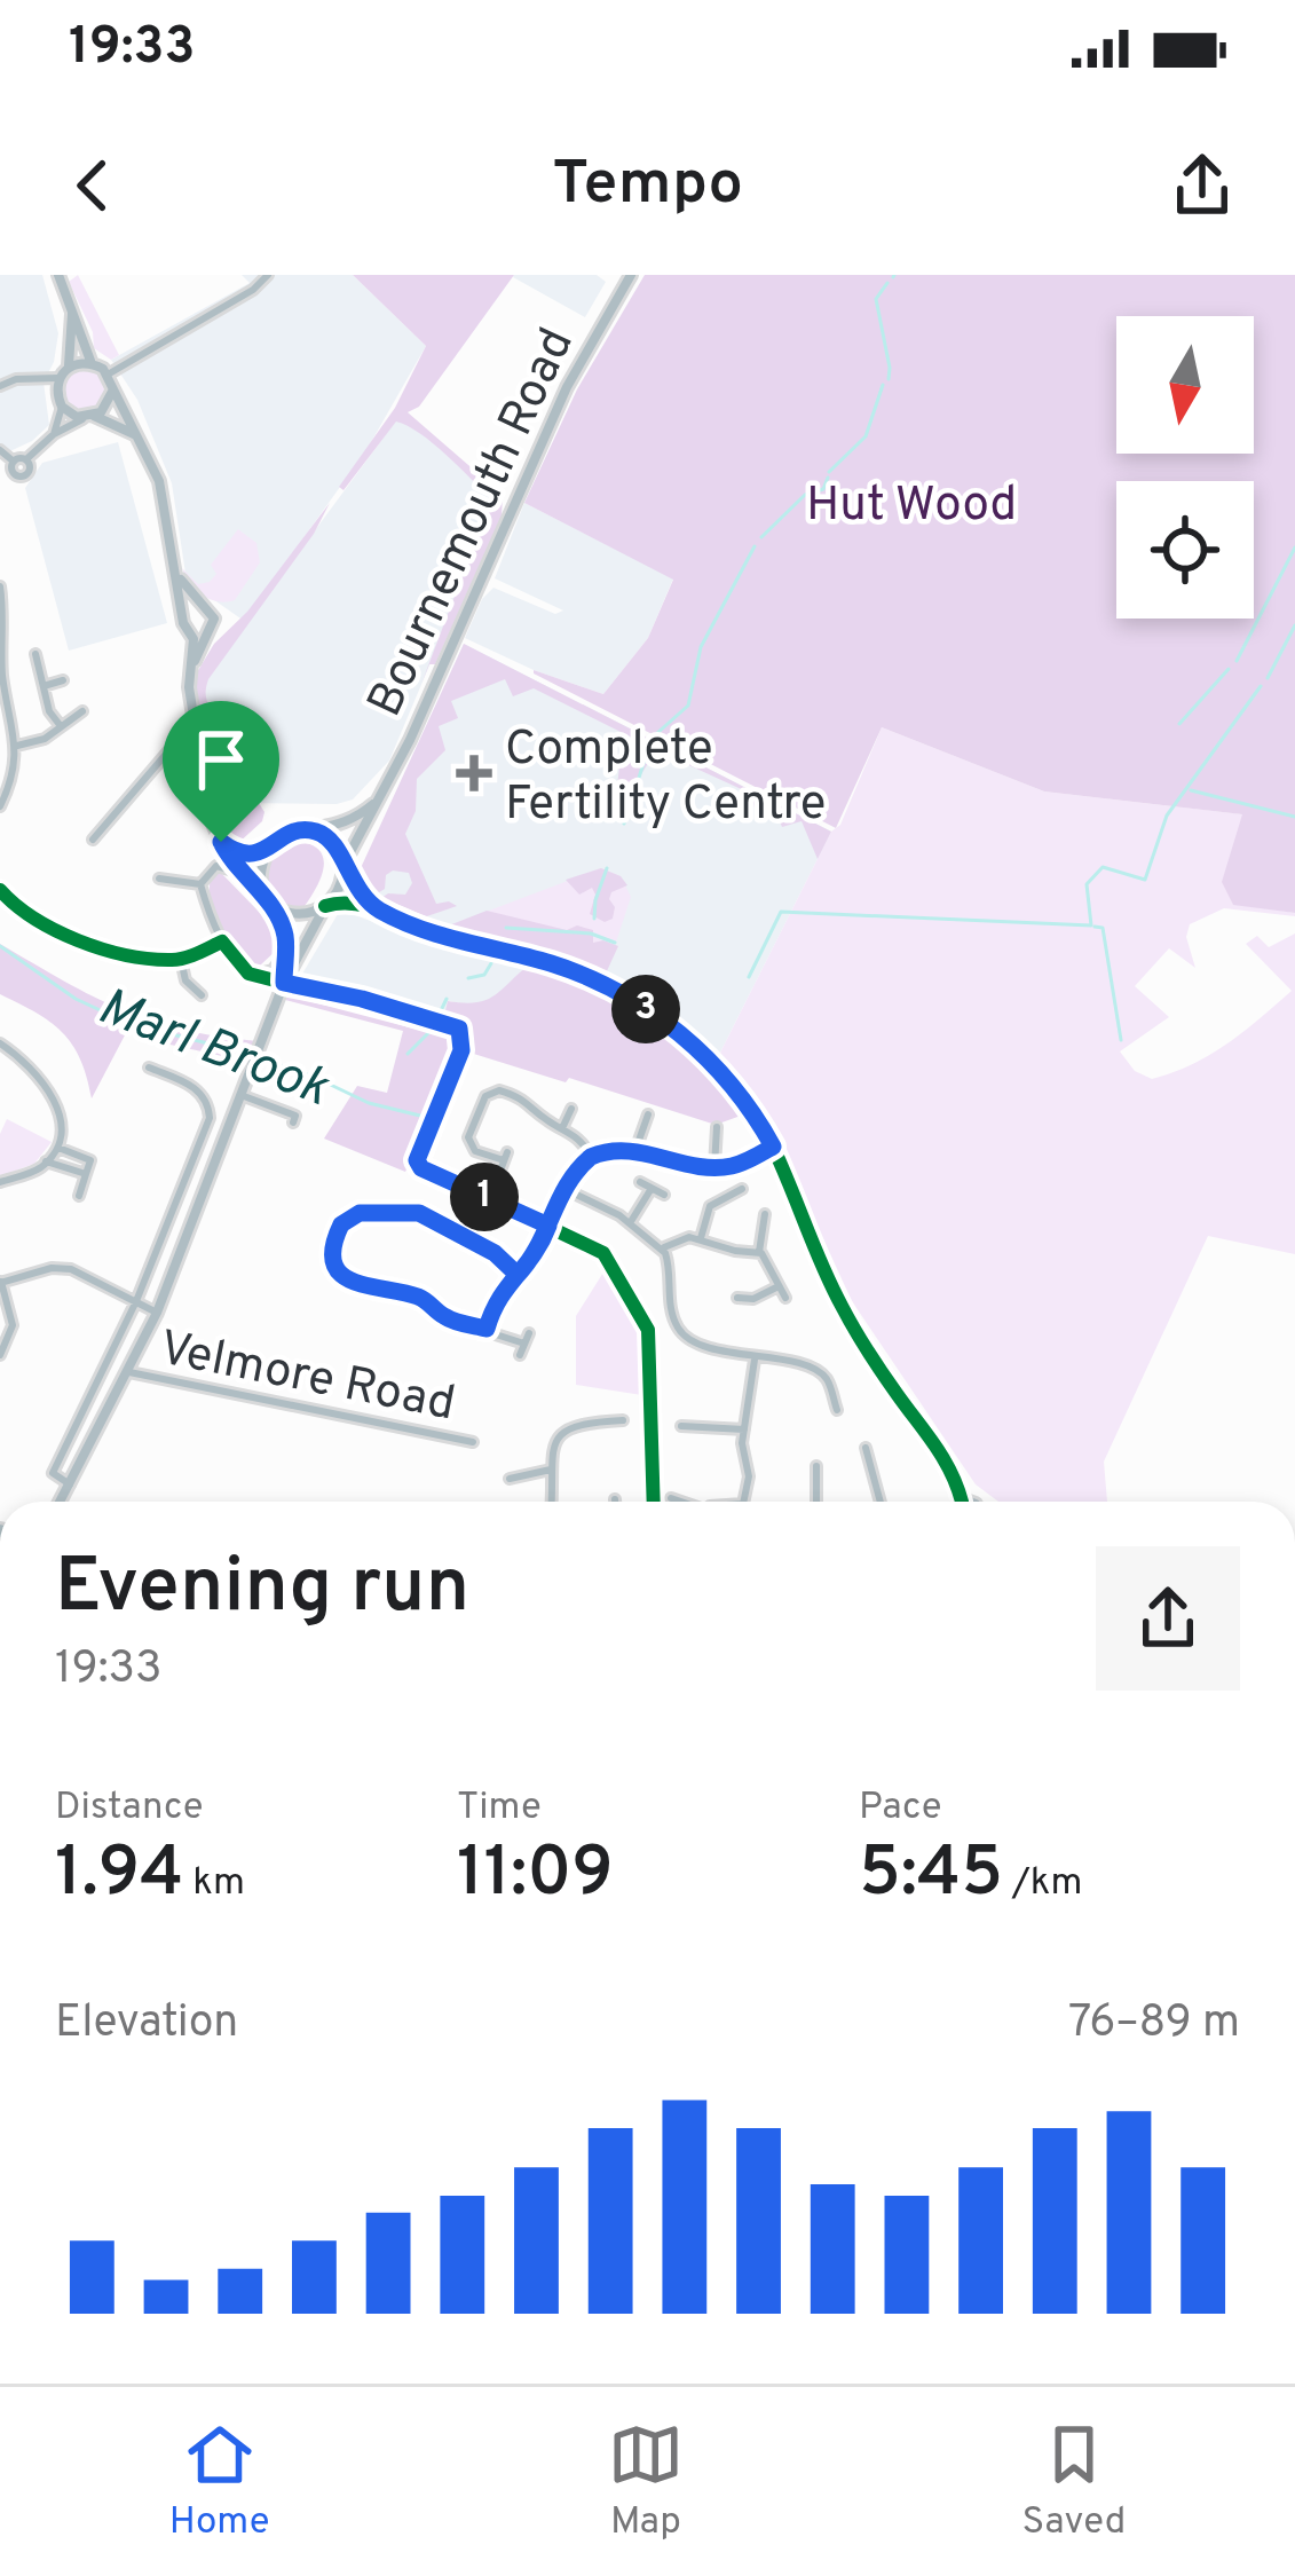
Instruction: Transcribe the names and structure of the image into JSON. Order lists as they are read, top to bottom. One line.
{"streets":{"street":["Bournemouth Road","Velmore Road"]},"water":["Marl Brook"],"parks":["Hut Wood"],"places":{"health":["Complete Fertility Centre"]},"north":"bottom","page":{"status":"19:33","header":"Tempo","pins":["3","1"],"heading":["Evening run","19:33"],"stats":[["Distance","1.94 km"],["Time","11:09"],["Pace","5:45 /km"]],"chart":["Elevation","76–89 m"],"tabs":["Home","Map","Saved"]}}
